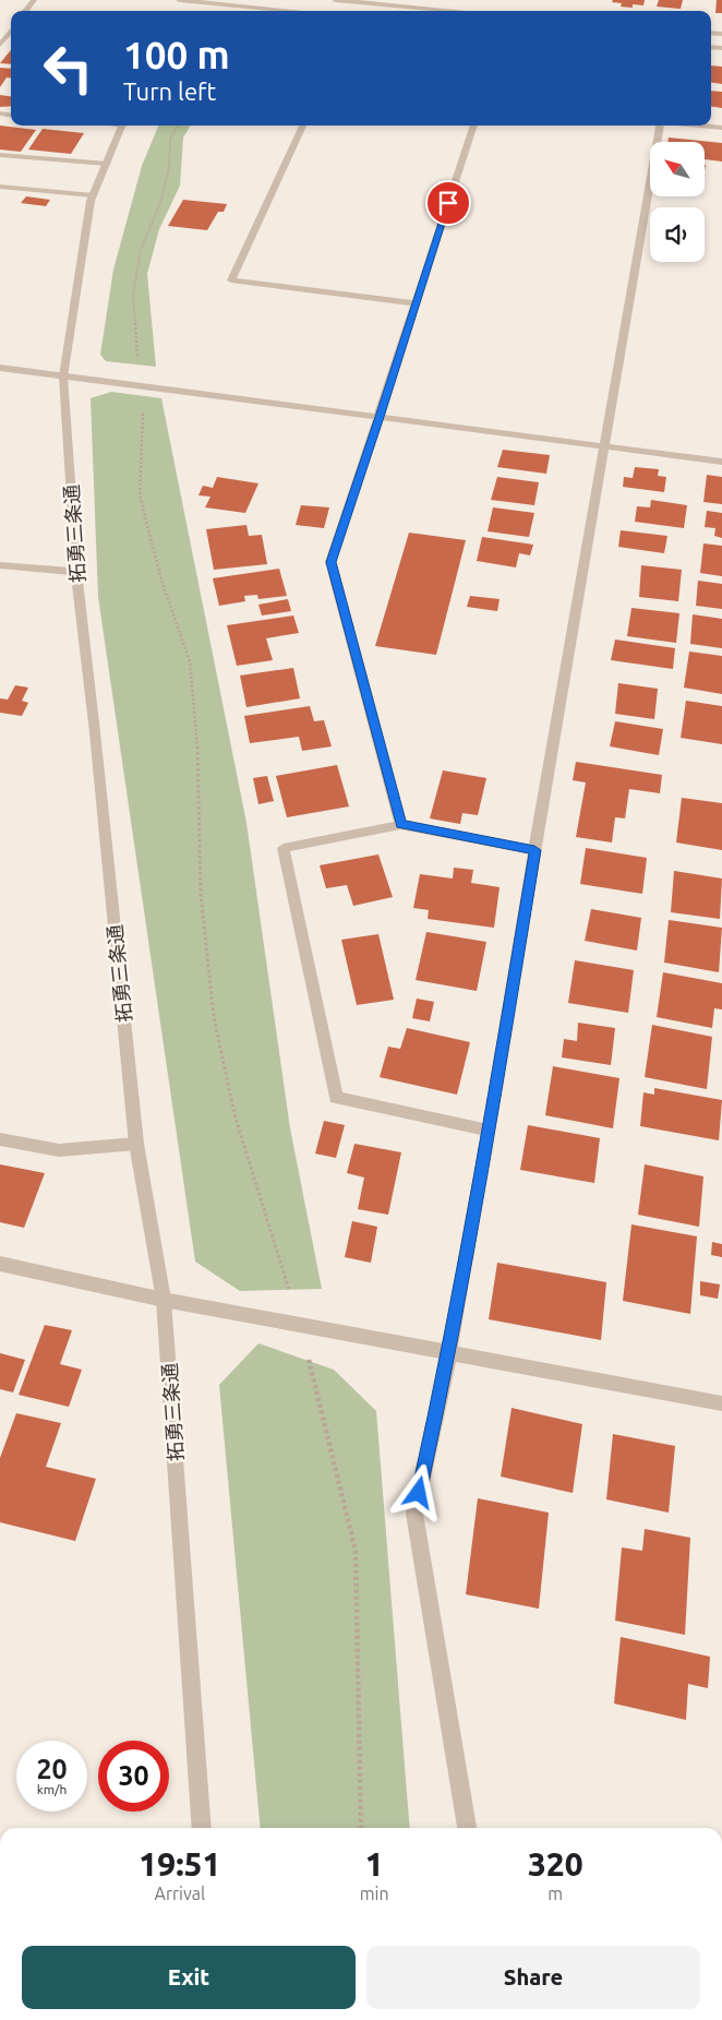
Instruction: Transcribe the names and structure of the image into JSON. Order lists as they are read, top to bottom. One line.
{"streets":{"street":["拓勇三条通"]},"north":"top left","page":{"turn":["100 m","Turn left"],"speed":"20 km/h","limit":"30","eta":["19:51","Arrival","1","min","320","m"],"buttons":["Exit","Share"]}}
